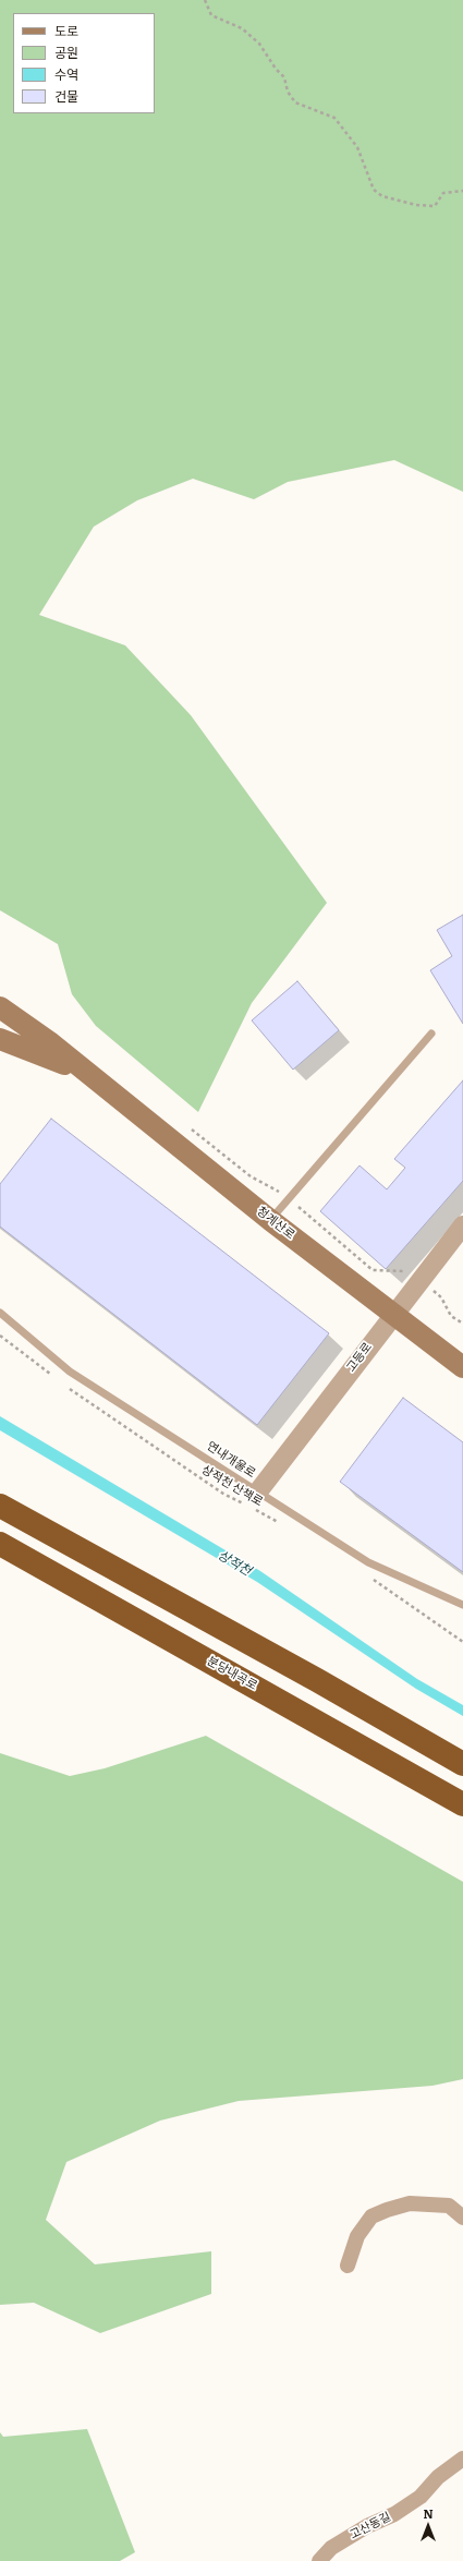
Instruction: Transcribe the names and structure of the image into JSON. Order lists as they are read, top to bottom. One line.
{"streets":{"highway":["분당내곡로"],"main road":["청계산로"],"street":["고등로","고산동길"],"lane":["연내개울로"],"path":["상적천 산책로"]},"crossings":[["청계산로","고등로"],["고등로","연내개울로"],["고등로","상적천 산책로"],["연내개울로","상적천 산책로"]],"water":["상적천"],"legend":["도로","공원","수역","건물"],"north":"top"}
